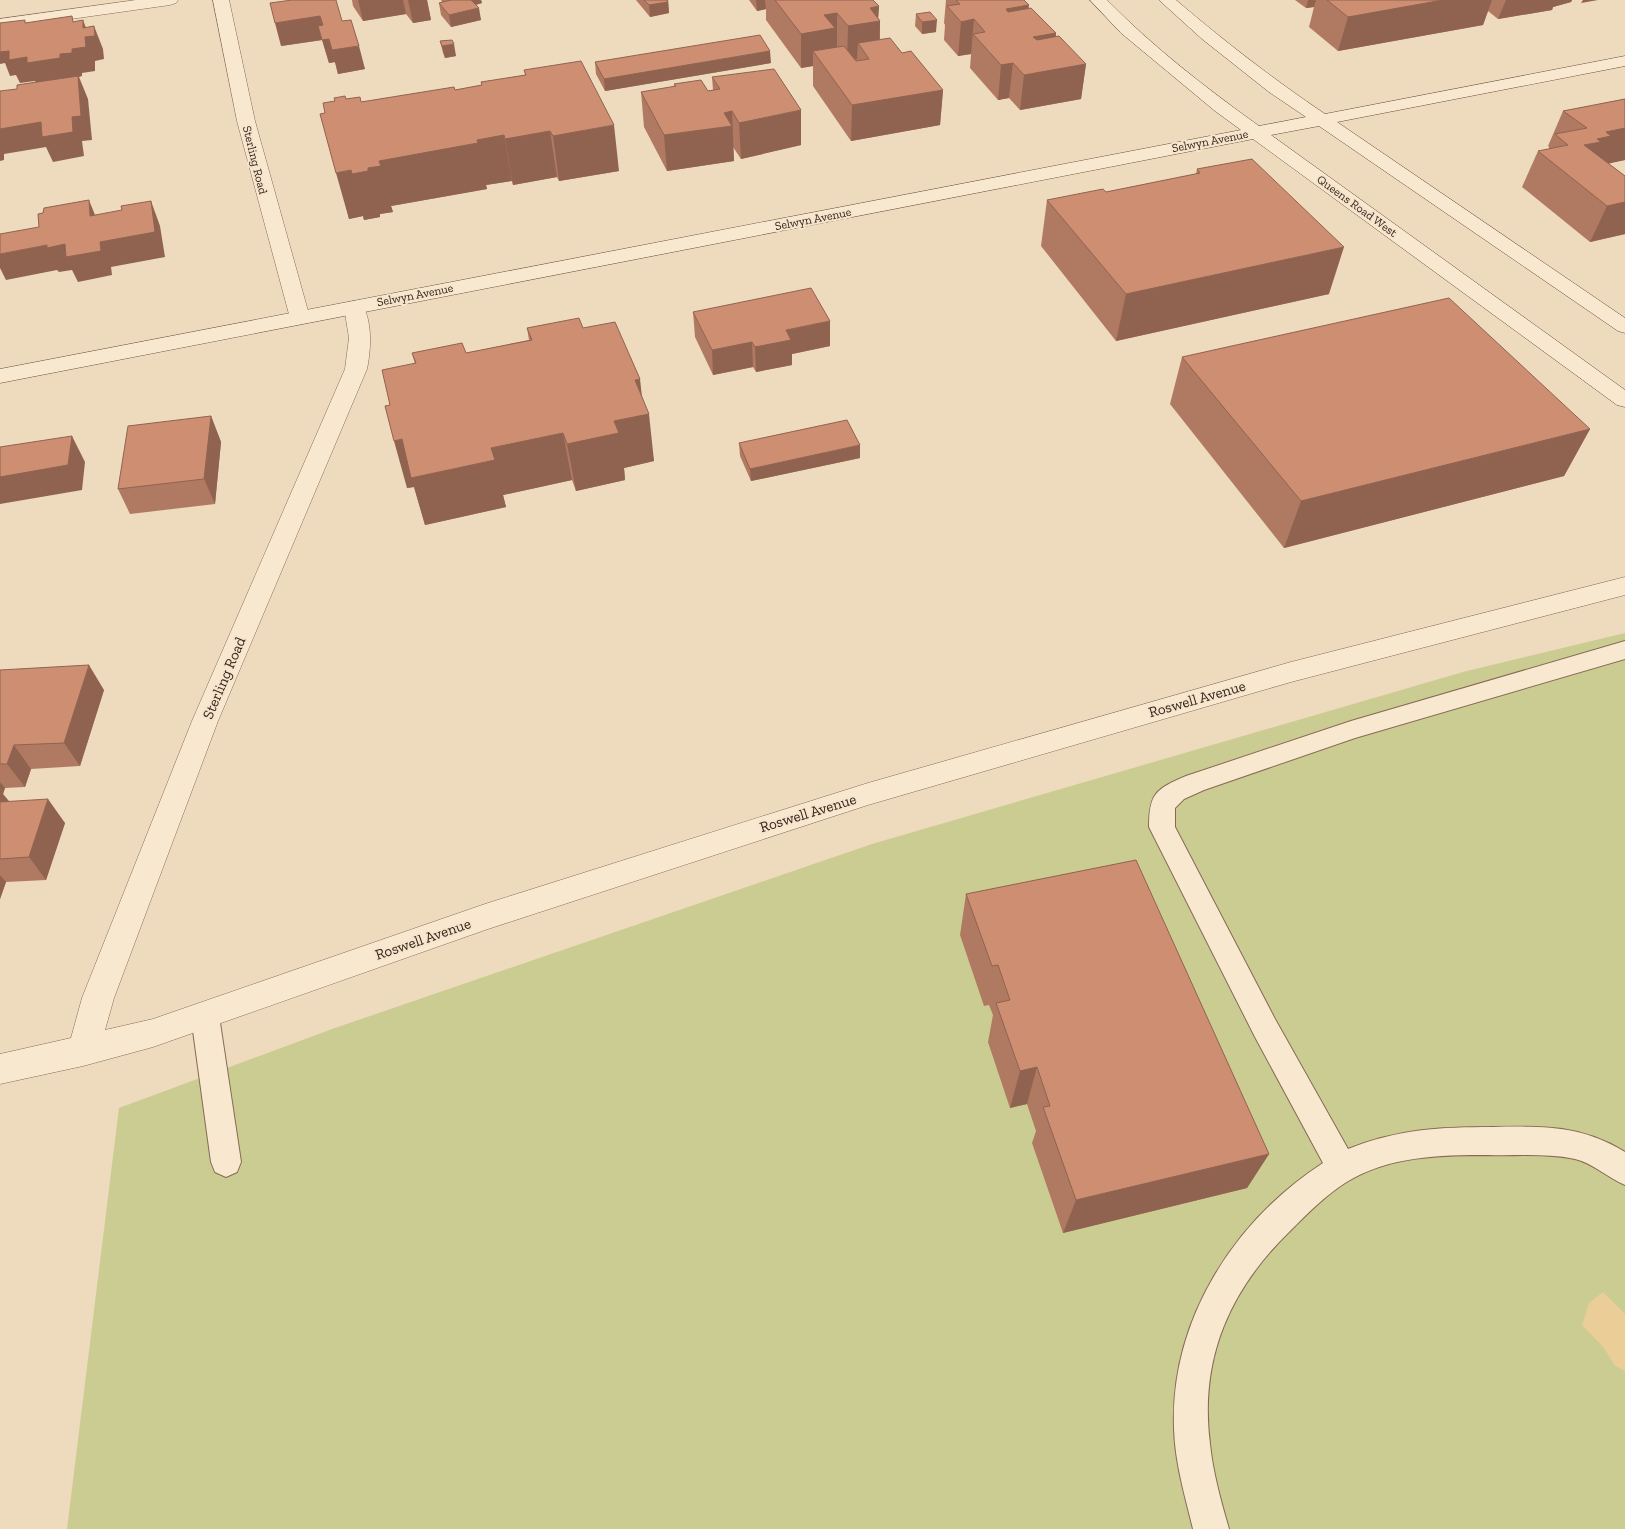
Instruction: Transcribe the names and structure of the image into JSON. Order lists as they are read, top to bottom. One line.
{"streets":{"street":["Selwyn Avenue","Sterling Road","Queens Road West","Roswell Avenue"]},"crossings":[["Selwyn Avenue","Sterling Road"],["Selwyn Avenue","Queens Road West"],["Sterling Road","Roswell Avenue"]]}
